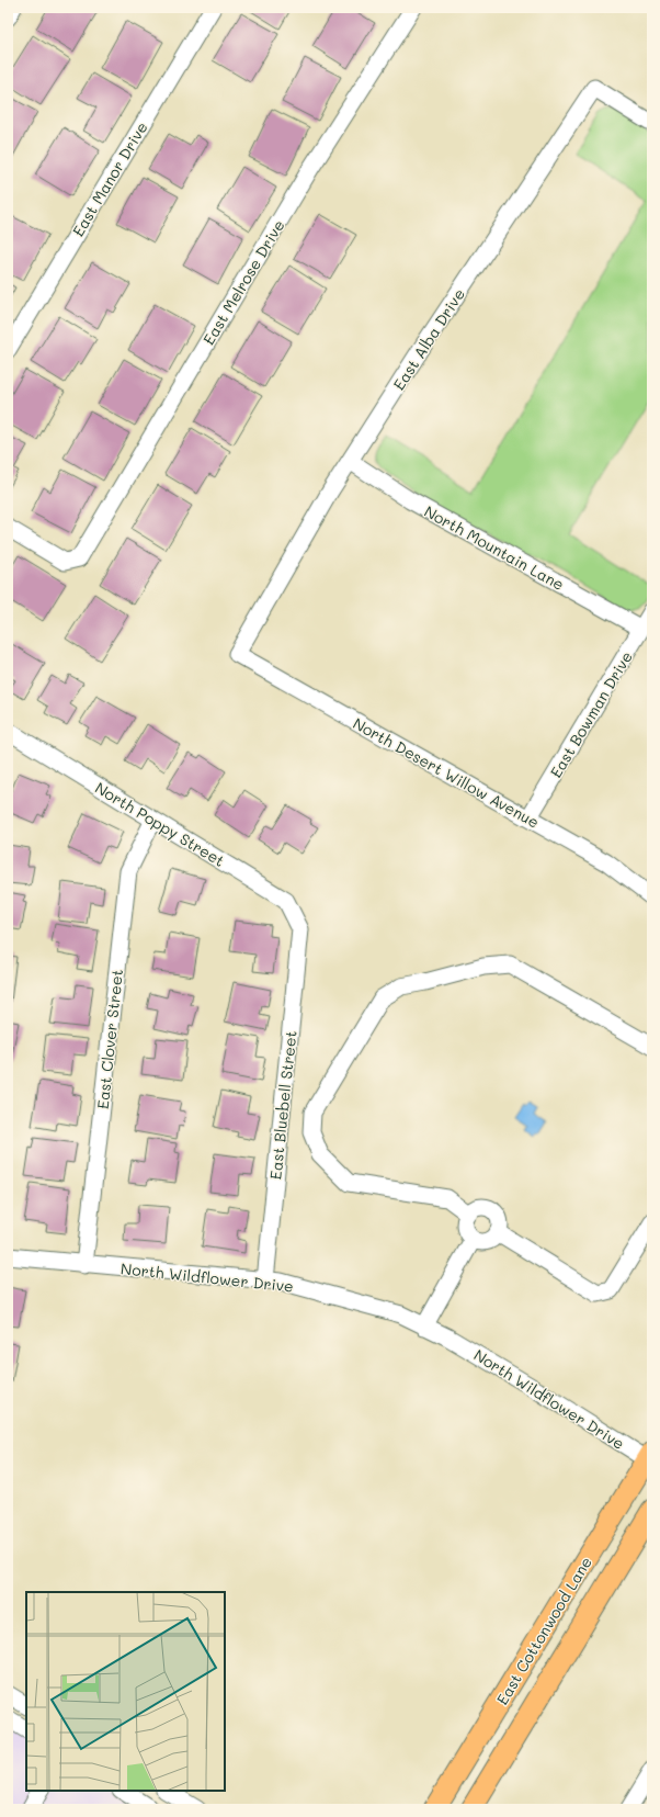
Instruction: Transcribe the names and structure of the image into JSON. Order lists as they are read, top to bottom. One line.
{"streets":{"main road":["East Cottonwood Lane"],"street":["East Manor Drive","East Melrose Drive","East Alba Drive","North Mountain Lane","East Bowman Drive","North Desert Willow Avenue","North Poppy Street","East Clover Street","East Bluebell Street","North Wildflower Drive"]},"crossings":[["East Alba Drive","North Mountain Lane"],["East Alba Drive","North Desert Willow Avenue"],["North Mountain Lane","East Bowman Drive"],["East Bowman Drive","North Desert Willow Avenue"],["North Poppy Street","East Clover Street"],["North Poppy Street","East Bluebell Street"],["East Clover Street","North Wildflower Drive"],["East Bluebell Street","North Wildflower Drive"],["North Wildflower Drive","East Cottonwood Lane"]]}
